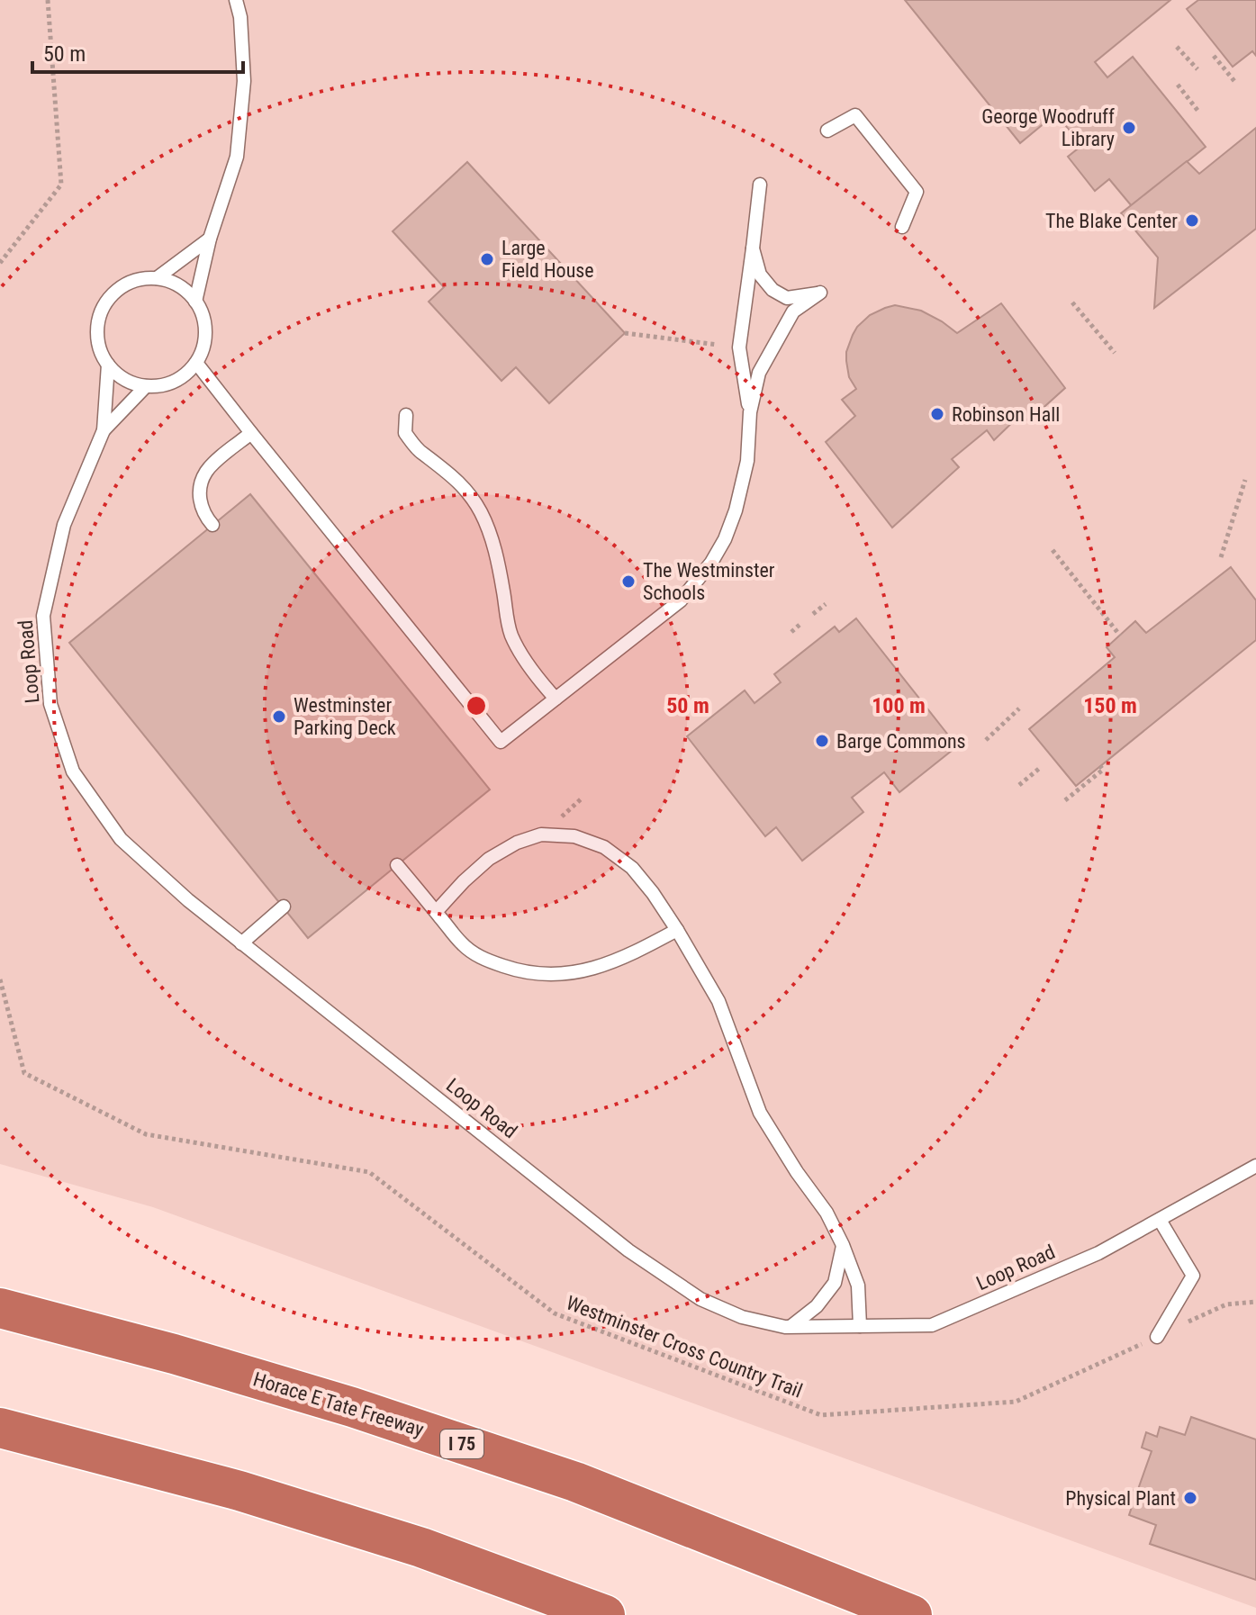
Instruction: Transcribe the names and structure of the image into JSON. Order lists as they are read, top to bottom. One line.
{"streets":{"highway":["Horace E Tate Freeway","I 75"],"lane":["Loop Road"],"path":["Westminster Cross Country Trail"]},"places":["George Woodruff Library","The Blake Center","Large Field House","Robinson Hall","The Westminster Schools","Westminster Parking Deck","Barge Commons","Physical Plant"],"scale_bar":"50 m","rings":["50 m","100 m","150 m"]}
